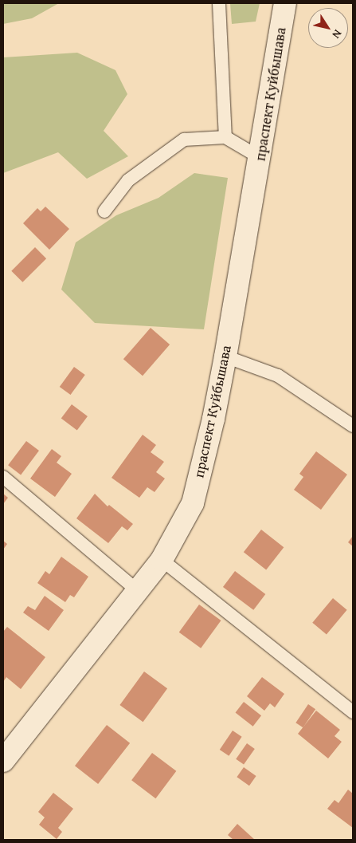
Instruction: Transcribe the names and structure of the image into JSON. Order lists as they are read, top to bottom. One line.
{"streets":{"street":["праспект Куйбышава"]},"north":"bottom right"}
